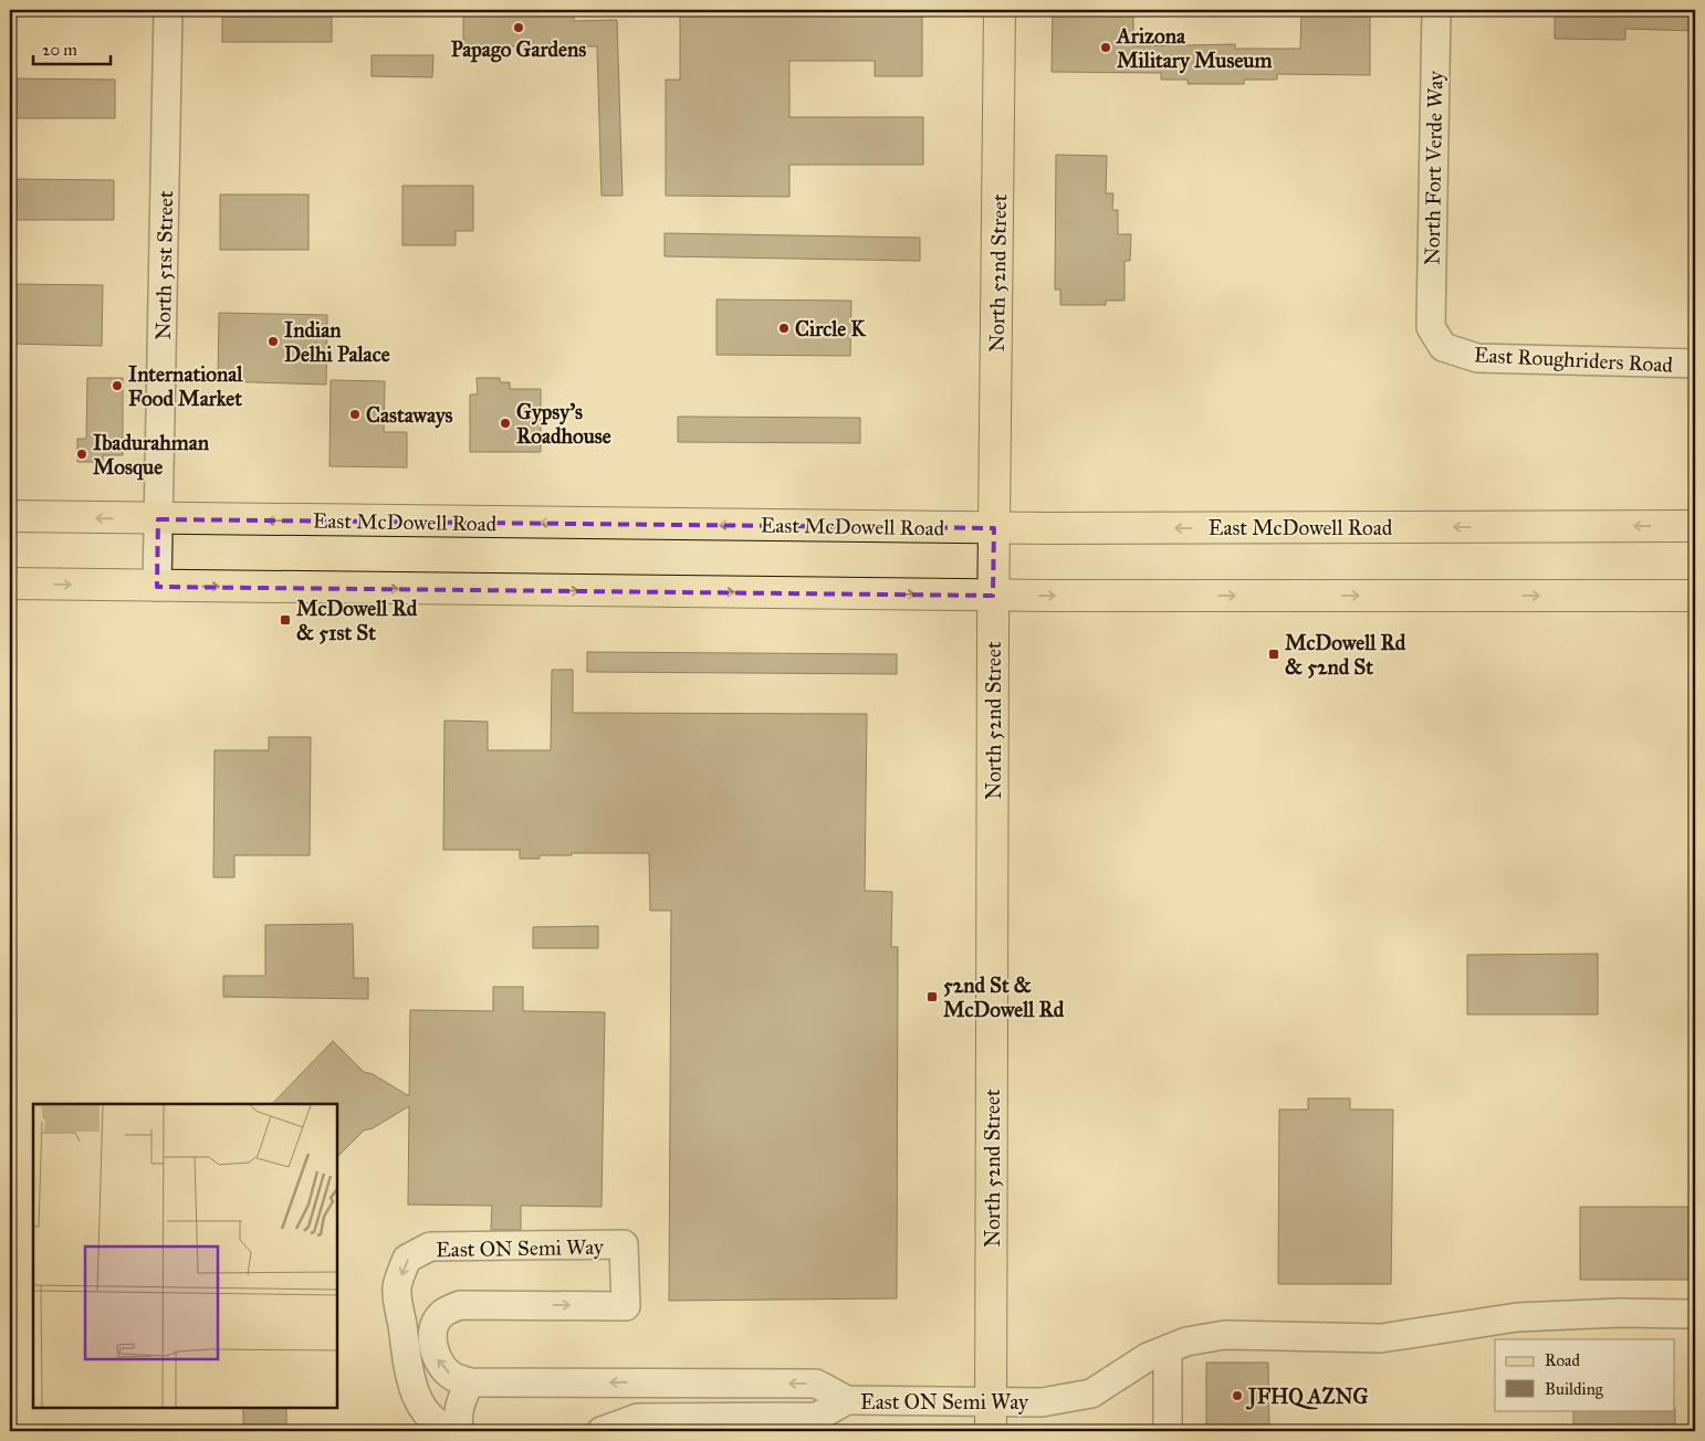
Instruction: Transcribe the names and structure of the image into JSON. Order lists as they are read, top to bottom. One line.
{"streets":{"main road":["North 52nd Street","East McDowell Road"],"street":["North Fort Verde Way","North 51st Street","East Roughriders Road","East ON Semi Way"]},"crossings":[["North Fort Verde Way","East Roughriders Road"],["North 51st Street","East McDowell Road"],["North 52nd Street","East McDowell Road"],["North 52nd Street","East ON Semi Way"]],"places":{"other":["Papago Gardens","Arizona Military Museum","Circle K","Indian Delhi Palace","International Food Market","Castaways","Gypsy's Roadhouse","Ibadurahman Mosque","JFHQ AZNG"],"transit":["McDowell Rd & 51st St","McDowell Rd & 52nd St","52nd St & McDowell Rd"]},"legend":["Road","Building"],"scale_bar":"20 m"}
